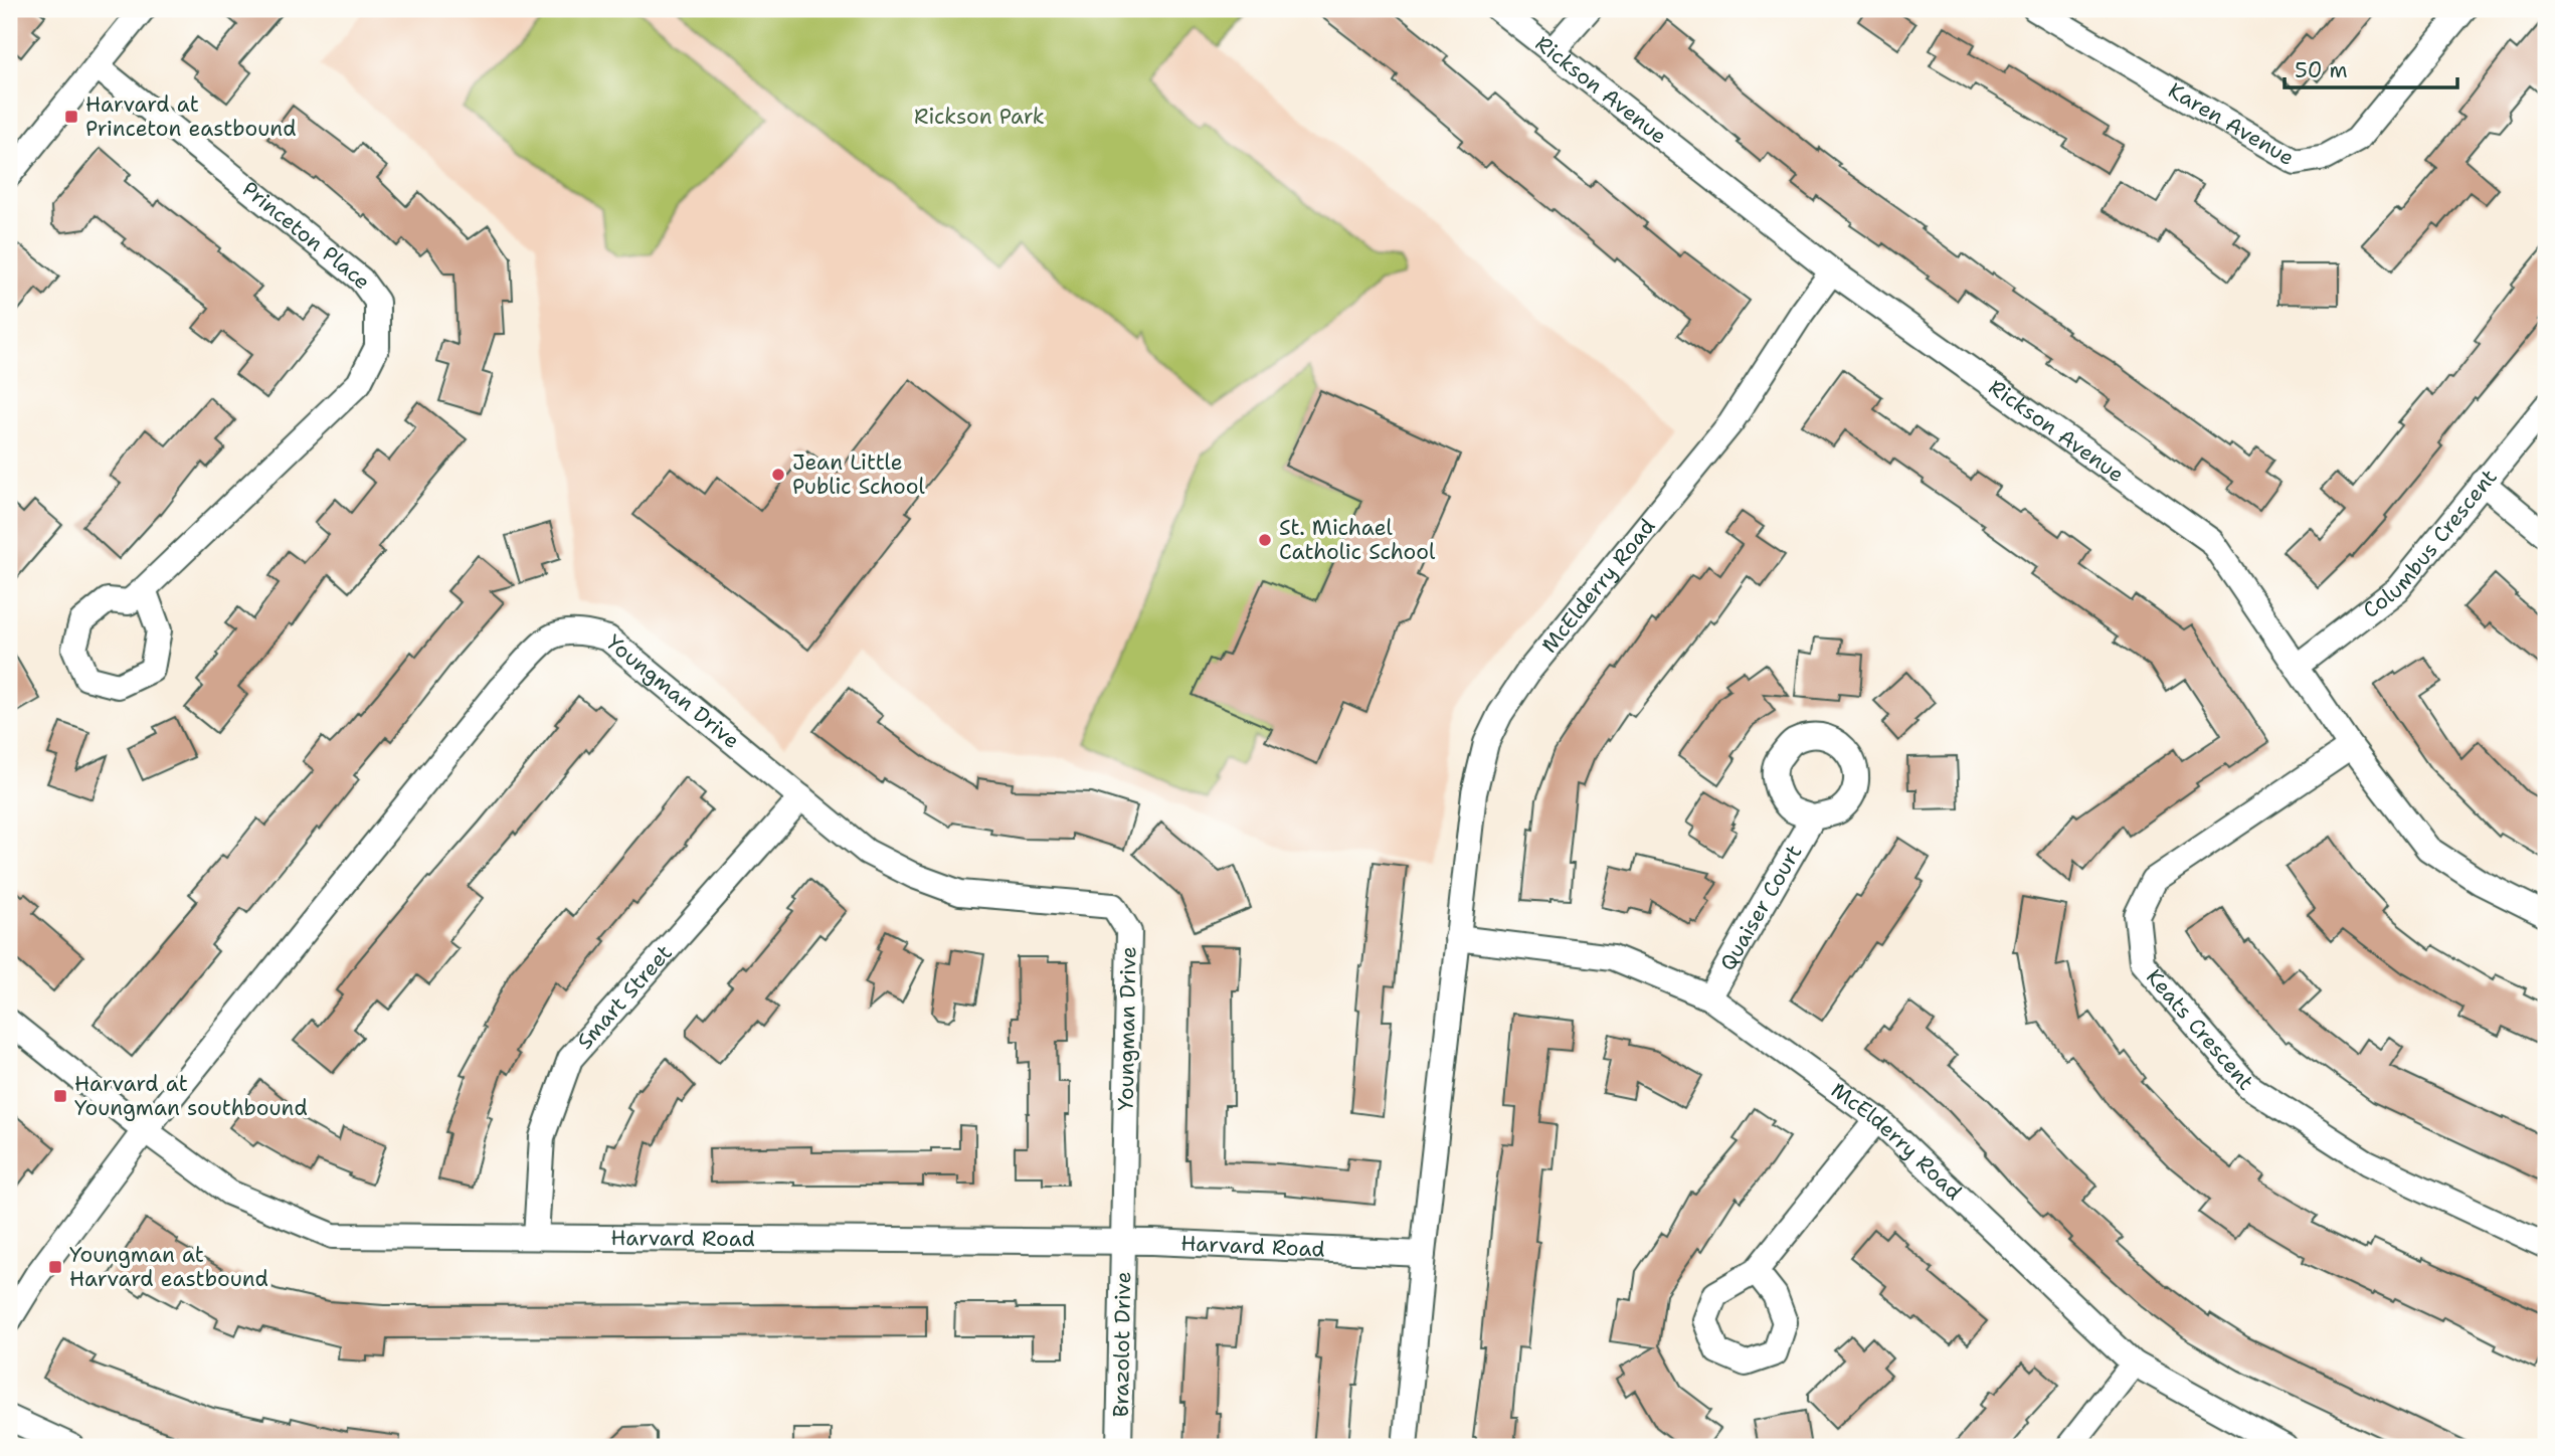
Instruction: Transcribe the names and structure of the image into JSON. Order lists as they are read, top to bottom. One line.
{"streets":{"street":["Rickson Avenue","Karen Avenue","Princeton Place","Columbus Crescent","McElderry Road","Youngman Drive","Quaiser Court","Smart Street","Keats Crescent","Harvard Road","Brazolot Drive"]},"crossings":[["Rickson Avenue","Columbus Crescent"],["Rickson Avenue","McElderry Road"],["Rickson Avenue","Keats Crescent"],["McElderry Road","Quaiser Court"],["McElderry Road","Harvard Road"],["Youngman Drive","Smart Street"],["Youngman Drive","Harvard Road"],["Youngman Drive","Brazolot Drive"],["Smart Street","Harvard Road"],["Harvard Road","Brazolot Drive"]],"parks":["Rickson Park"],"places":{"transit":["Harvard at Princeton eastbound","Harvard at Youngman southbound","Youngman at Harvard eastbound"],"other":["Jean Little Public School","St. Michael Catholic School"]},"scale_bar":"50 m"}
